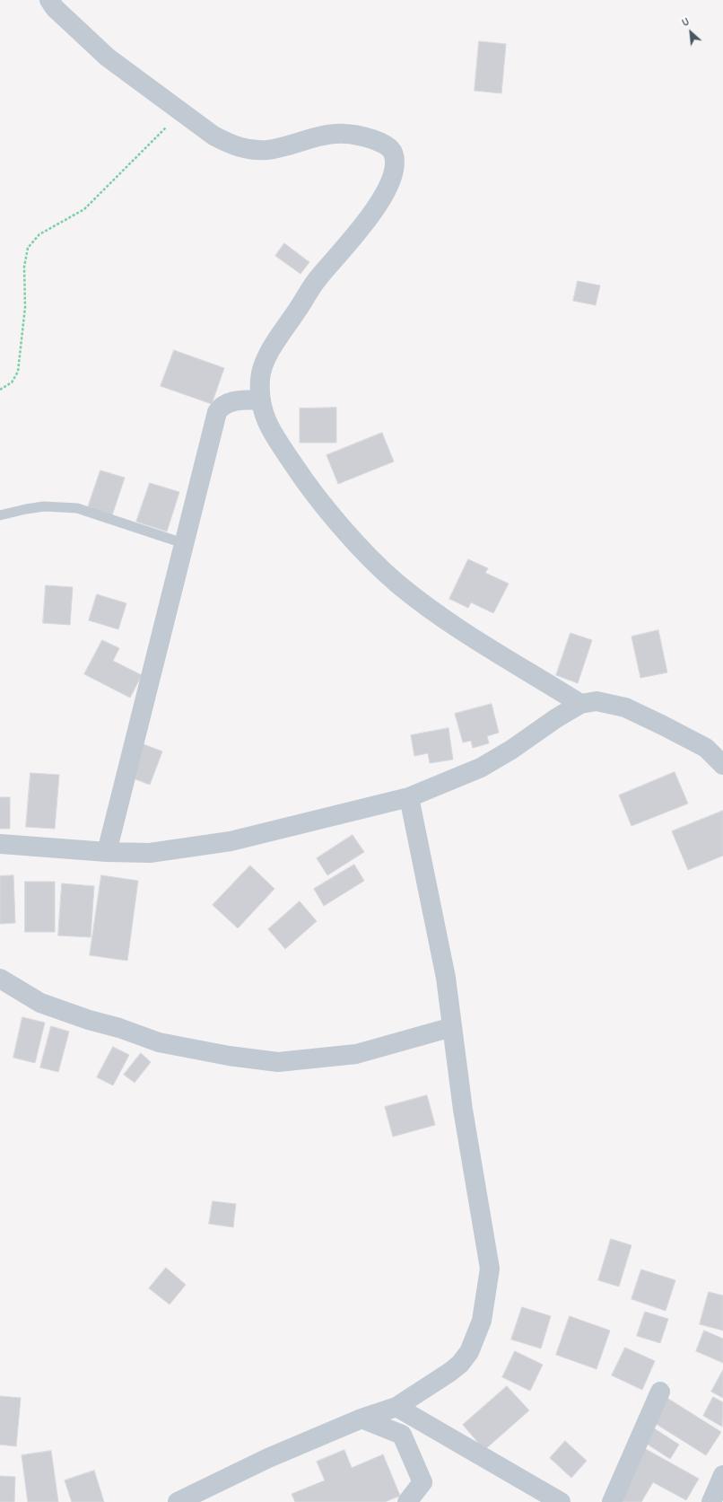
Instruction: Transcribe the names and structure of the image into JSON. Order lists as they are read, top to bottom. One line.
{"north":"top left"}
